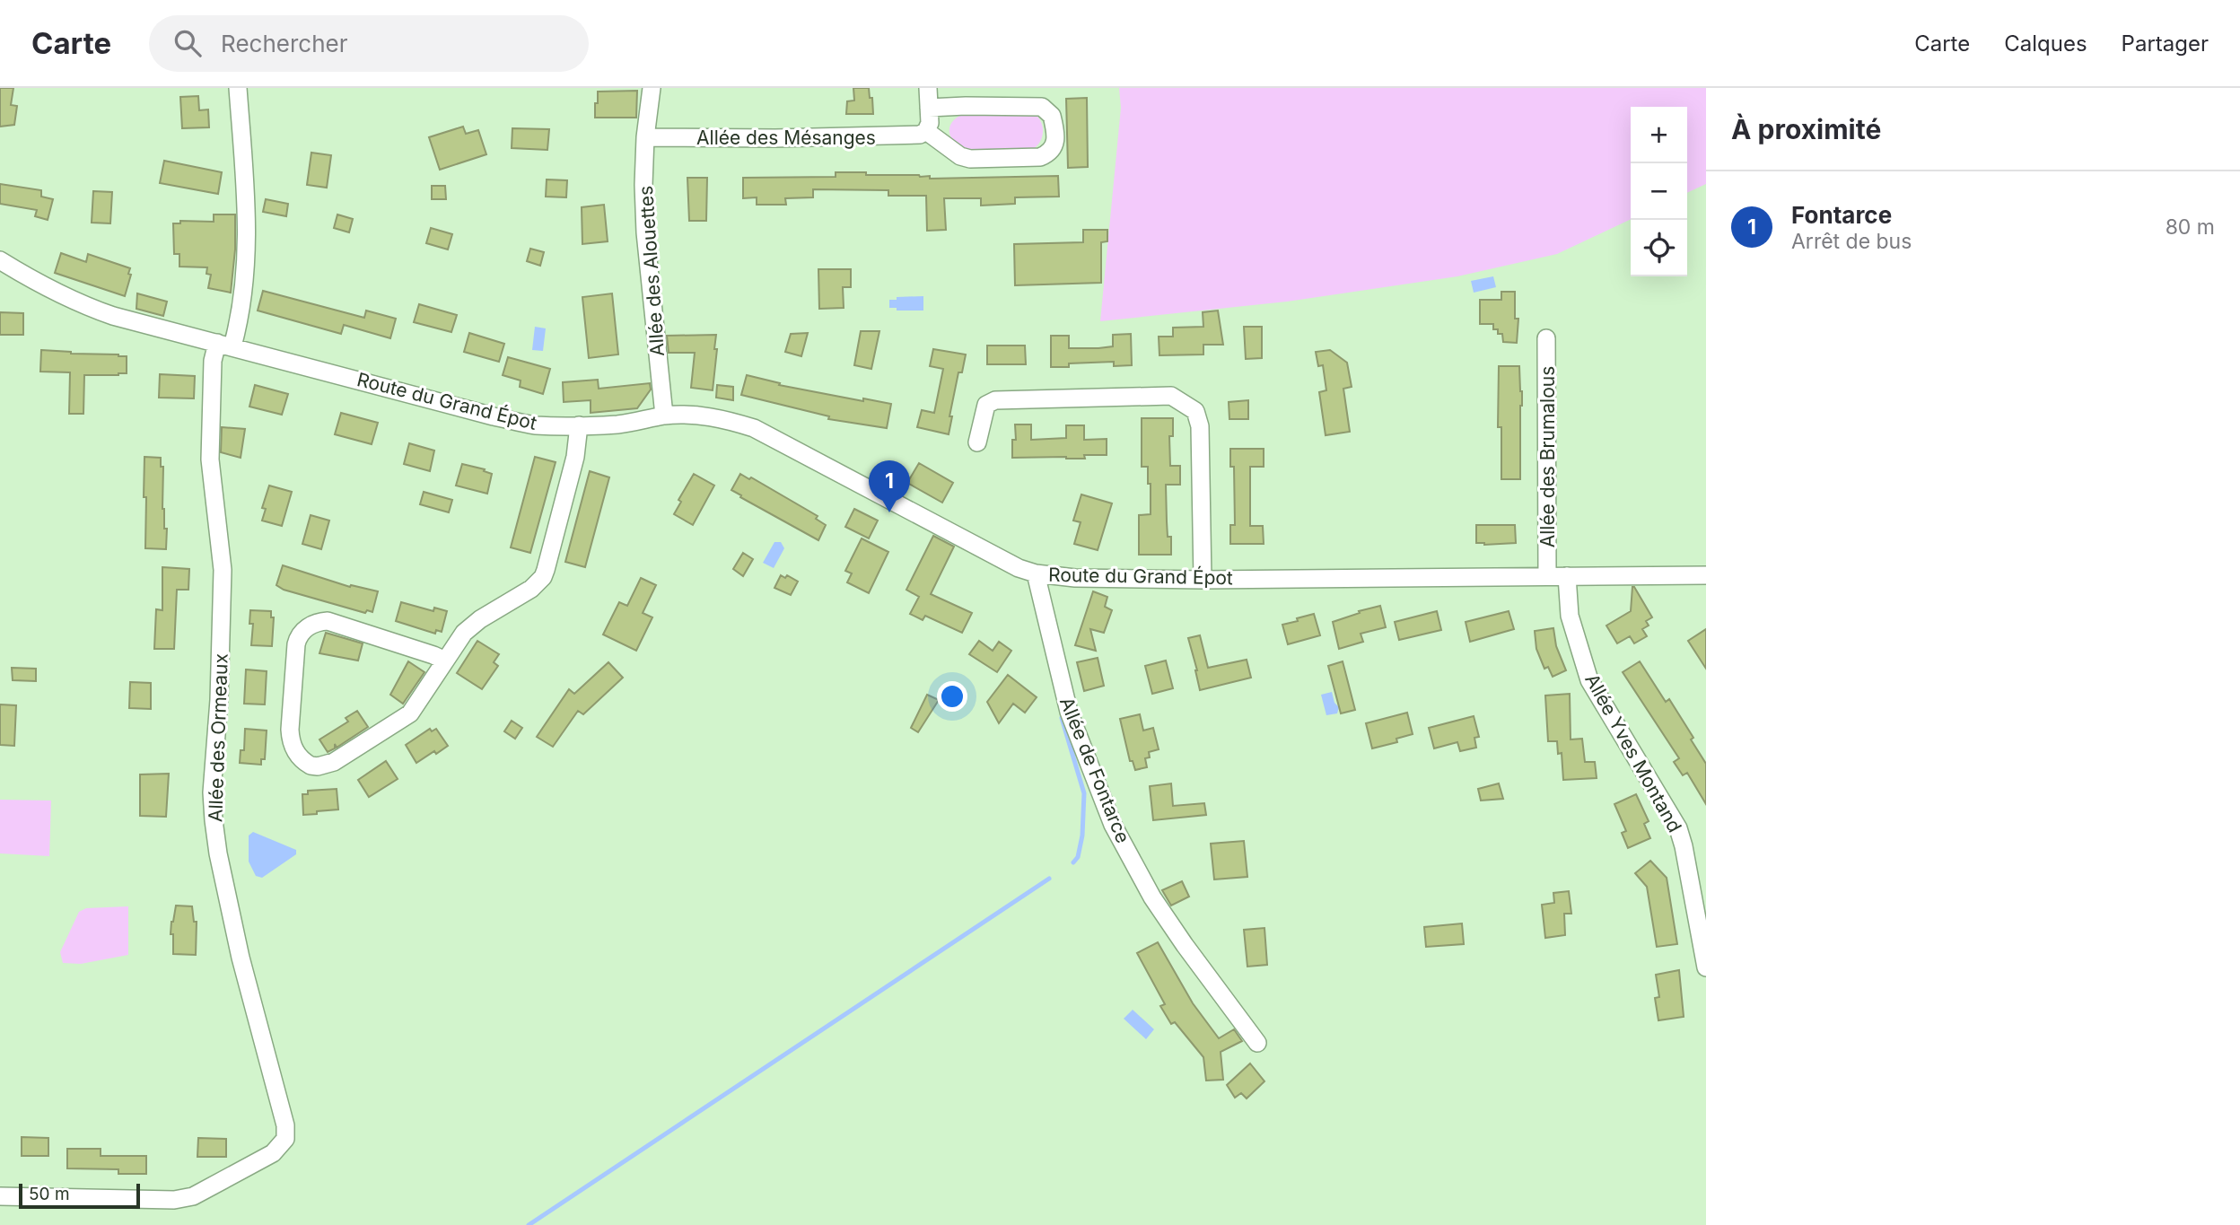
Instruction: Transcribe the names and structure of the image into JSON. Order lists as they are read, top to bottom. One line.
{"streets":{"street":["Allée des Mésanges","Allée des Alouettes","Route du Grand Épot","Allée des Brumalous","Allée des Ormeaux","Allée Yves Montand","Allée de Fontarce"]},"crossings":[["Allée des Mésanges","Allée des Alouettes"],["Allée des Alouettes","Route du Grand Épot"],["Route du Grand Épot","Allée des Brumalous"],["Route du Grand Épot","Allée des Ormeaux"],["Route du Grand Épot","Allée Yves Montand"],["Route du Grand Épot","Allée de Fontarce"]],"scale_bar":"50 m","page":{"header":"Carte","search":"Rechercher","nav":["Carte","Calques","Partager"],"heading":"À proximité","map_buttons":["+","−"],"list":[{"mark":"1","name":"Fontarce","note":"Arrêt de bus","value":"80 m"}],"pins":"1","scale":"50 m"}}
